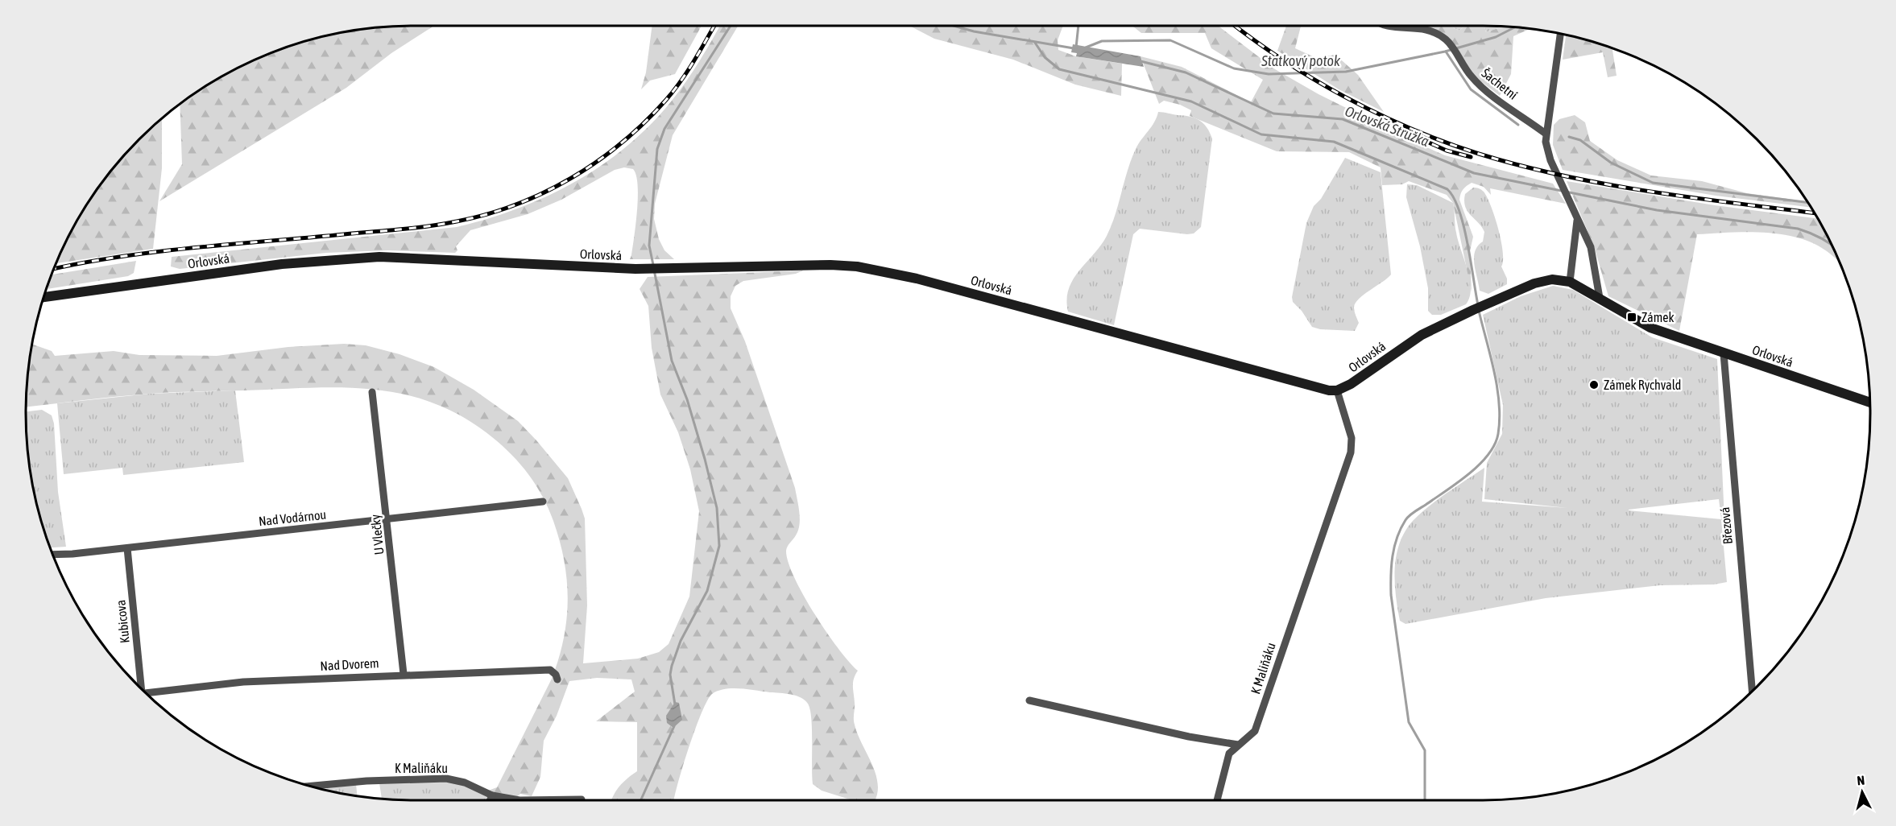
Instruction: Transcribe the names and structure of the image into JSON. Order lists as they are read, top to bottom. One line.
{"streets":{"main road":["Orlovská"],"street":["Šachetní","Nad Vodárnou","Březová","U Vlečky","Kubicova","Nad Dvorem","K Maliňáku"]},"crossings":[["Orlovská","Březová"],["Orlovská","K Maliňáku"],["Nad Vodárnou","U Vlečky"],["Nad Vodárnou","Kubicova"],["U Vlečky","Nad Dvorem"]],"water":["Statkový potok","Orlovská Stružka"],"places":{"transit":["Zámek"],"other":["Zámek Rychvald"]},"north":"top"}
